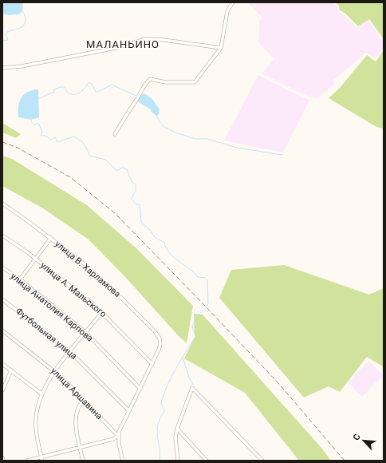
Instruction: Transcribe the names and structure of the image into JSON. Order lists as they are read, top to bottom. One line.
{"streets":{"street":["улица В. Харламова","улица А. Мальского","улица Анатолия Карпова","Футбольная улица","улица Аршавина"]},"crossings":[["улица В. Харламова","улица А. Мальского"],["улица В. Харламова","улица Анатолия Карпова"],["улица В. Харламова","Футбольная улица"],["улица В. Харламова","улица Аршавина"]],"districts":["МАЛАНЬИНО"],"north":"top left"}
